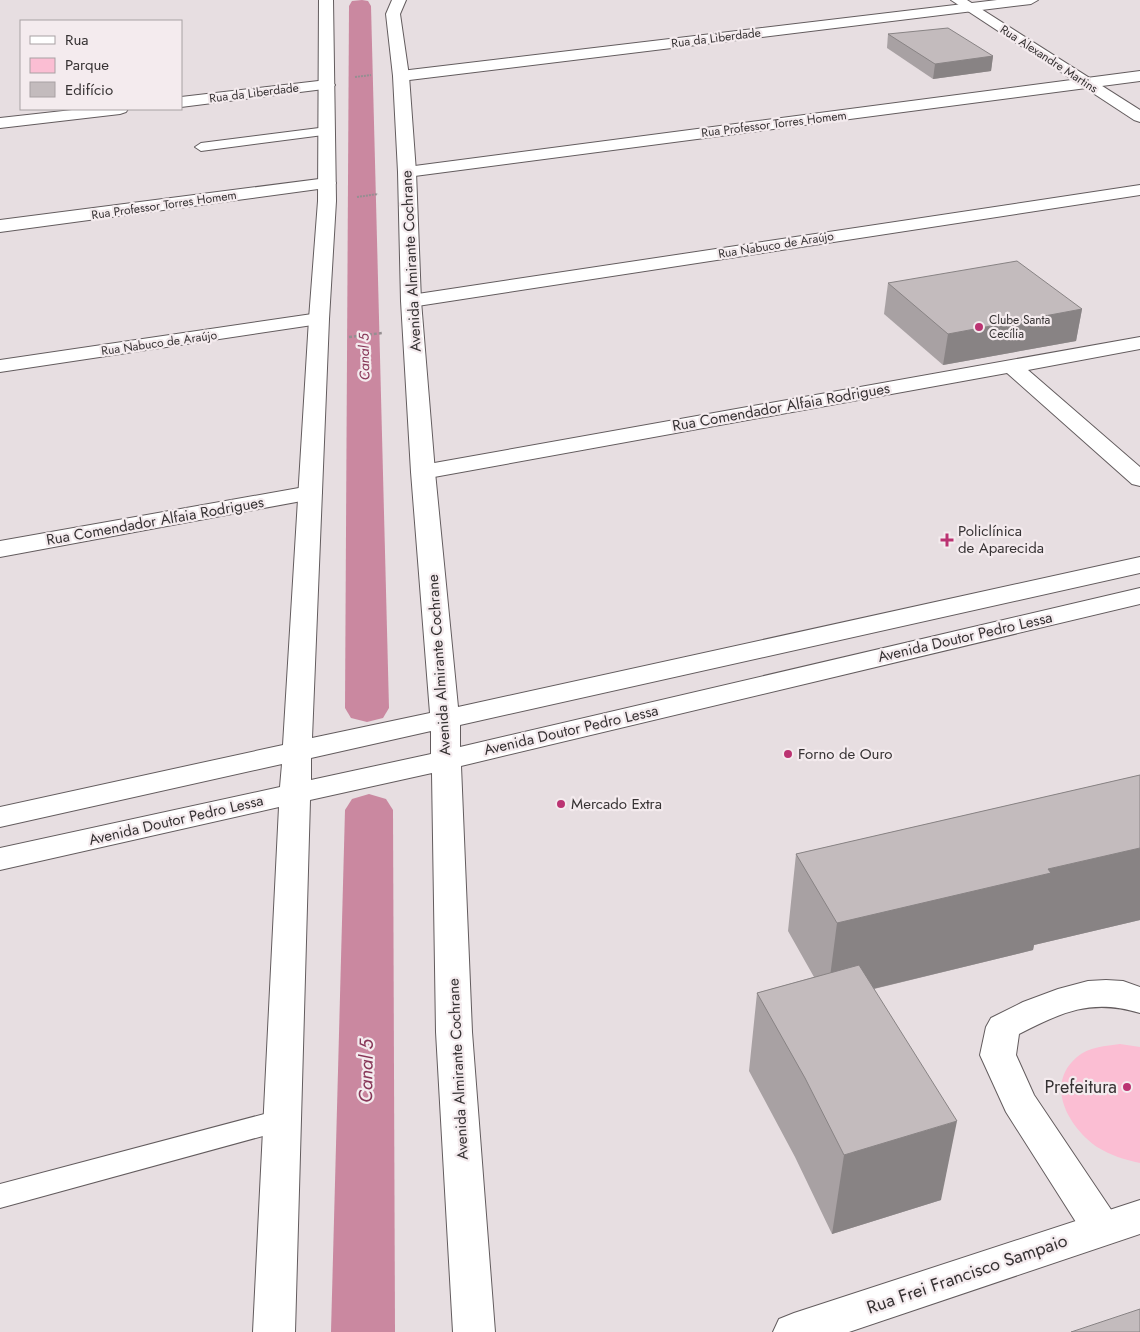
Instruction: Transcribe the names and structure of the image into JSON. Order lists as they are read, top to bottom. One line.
{"streets":{"main road":["Rua da Liberdade","Rua Alexandre Martins","Rua Professor Torres Homem","Rua Nabuco de Araújo","Avenida Almirante Cochrane","Rua Comendador Alfaia Rodrigues","Avenida Doutor Pedro Lessa","Rua Frei Francisco Sampaio"]},"crossings":[["Rua da Liberdade","Rua Alexandre Martins"],["Rua da Liberdade","Avenida Almirante Cochrane"],["Rua Alexandre Martins","Rua Professor Torres Homem"],["Rua Professor Torres Homem","Avenida Almirante Cochrane"],["Rua Nabuco de Araújo","Avenida Almirante Cochrane"],["Avenida Almirante Cochrane","Rua Comendador Alfaia Rodrigues"],["Avenida Almirante Cochrane","Avenida Doutor Pedro Lessa"]],"water":["Canal 5"],"places":{"other":["Clube Santa Cecília","Forno de Ouro","Mercado Extra","Prefeitura"],"health":["Policlínica de Aparecida"]},"legend":["Rua","Parque","Edifício"]}
